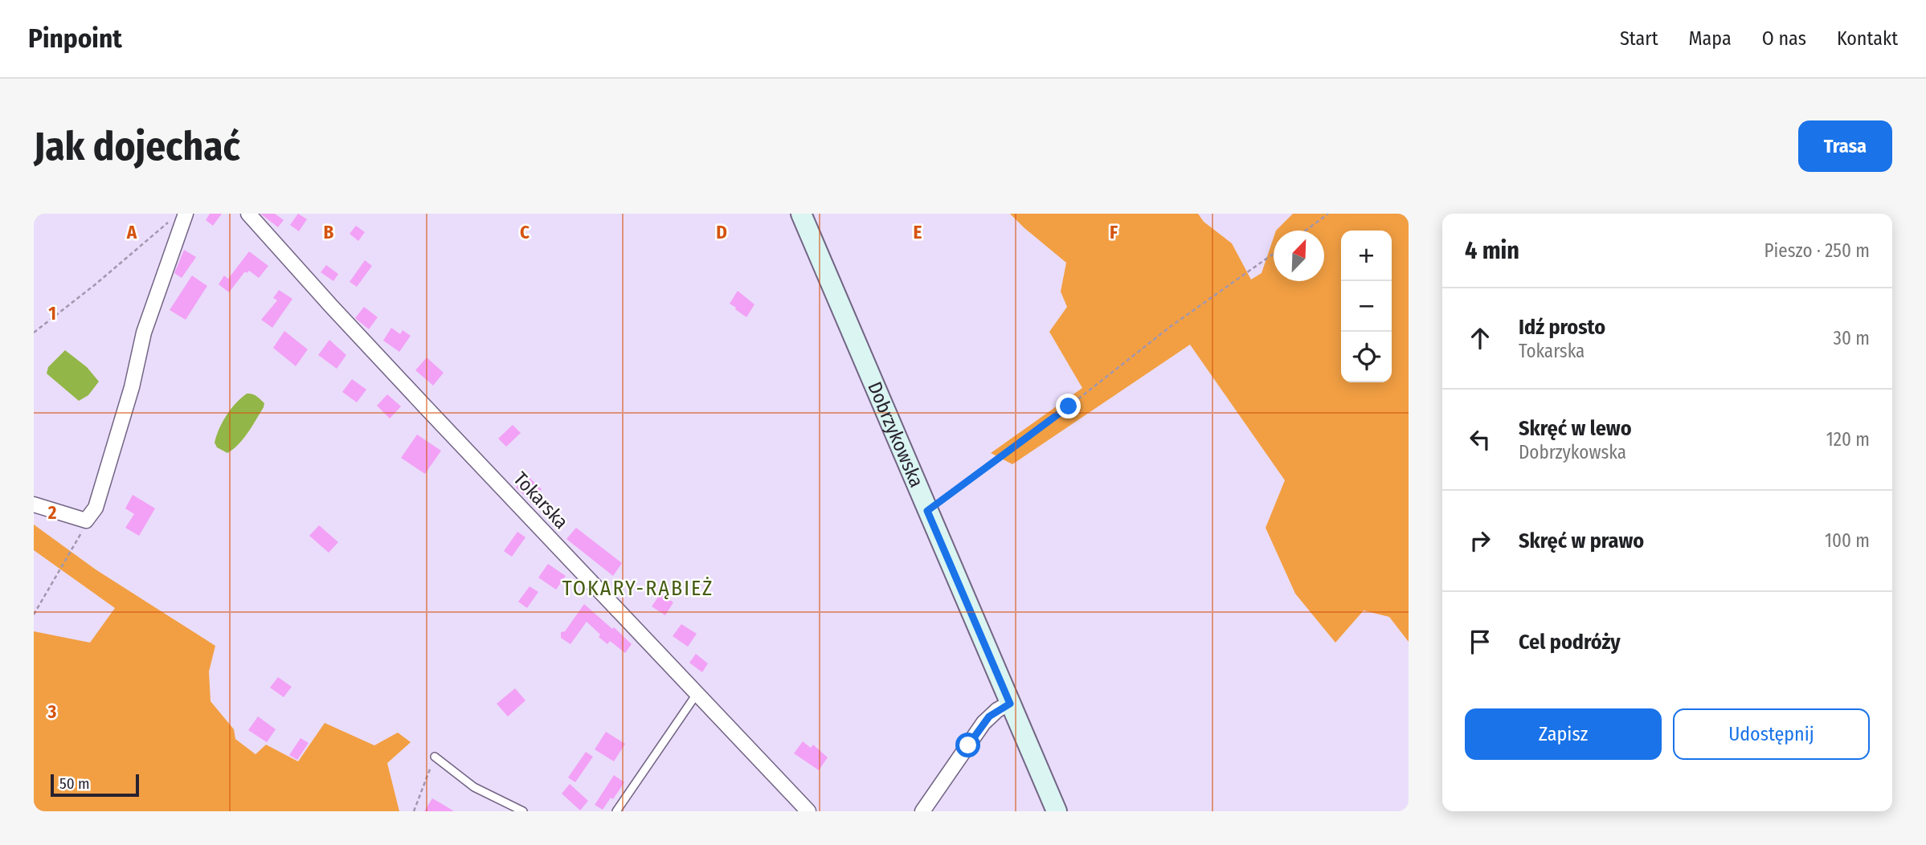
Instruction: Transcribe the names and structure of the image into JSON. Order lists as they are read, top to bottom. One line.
{"streets":{"main road":["Dobrzykowska"],"street":["Tokarska"]},"districts":["TOKARY-RĄBIEŻ"],"scale_bar":"50 m","north":"top right","page":{"header":"Pinpoint","nav":["Start","Mapa","O nas","Kontakt"],"buttons":["Trasa",["Zapisz","Udostępnij"]],"title":"Jak dojechać","heading":["4 min","Pieszo · 250 m"],"map_buttons":["+","−"],"list":[["Idź prosto","Tokarska","30 m"],["Skręć w lewo","Dobrzykowska","120 m"],["Skręć w prawo","100 m"],"Cel podróży"],"scale":"50 m"},"grid":{"columns":["A","B","C","D","E","F"],"rows":["1","2","3"]}}
